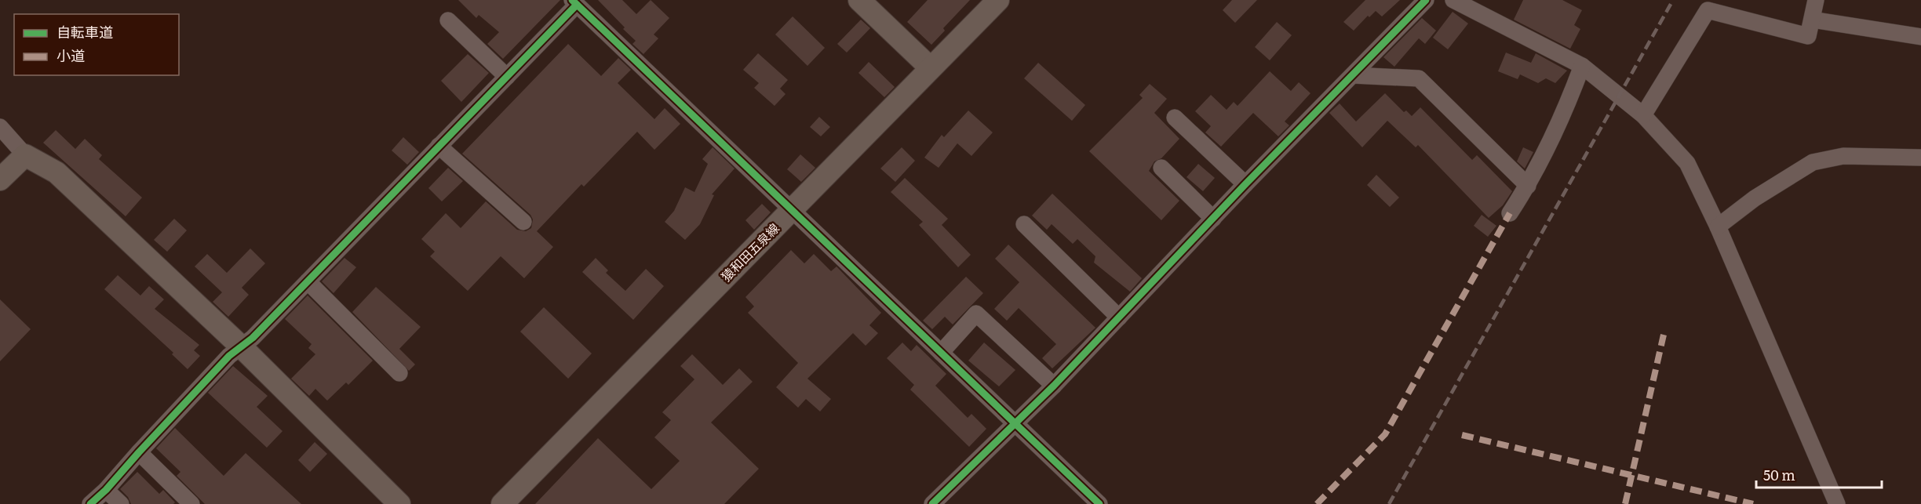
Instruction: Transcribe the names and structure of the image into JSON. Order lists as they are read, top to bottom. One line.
{"streets":{"main road":["猿和田五泉線"]},"legend":["自転車道","小道"],"scale_bar":"50 m"}
